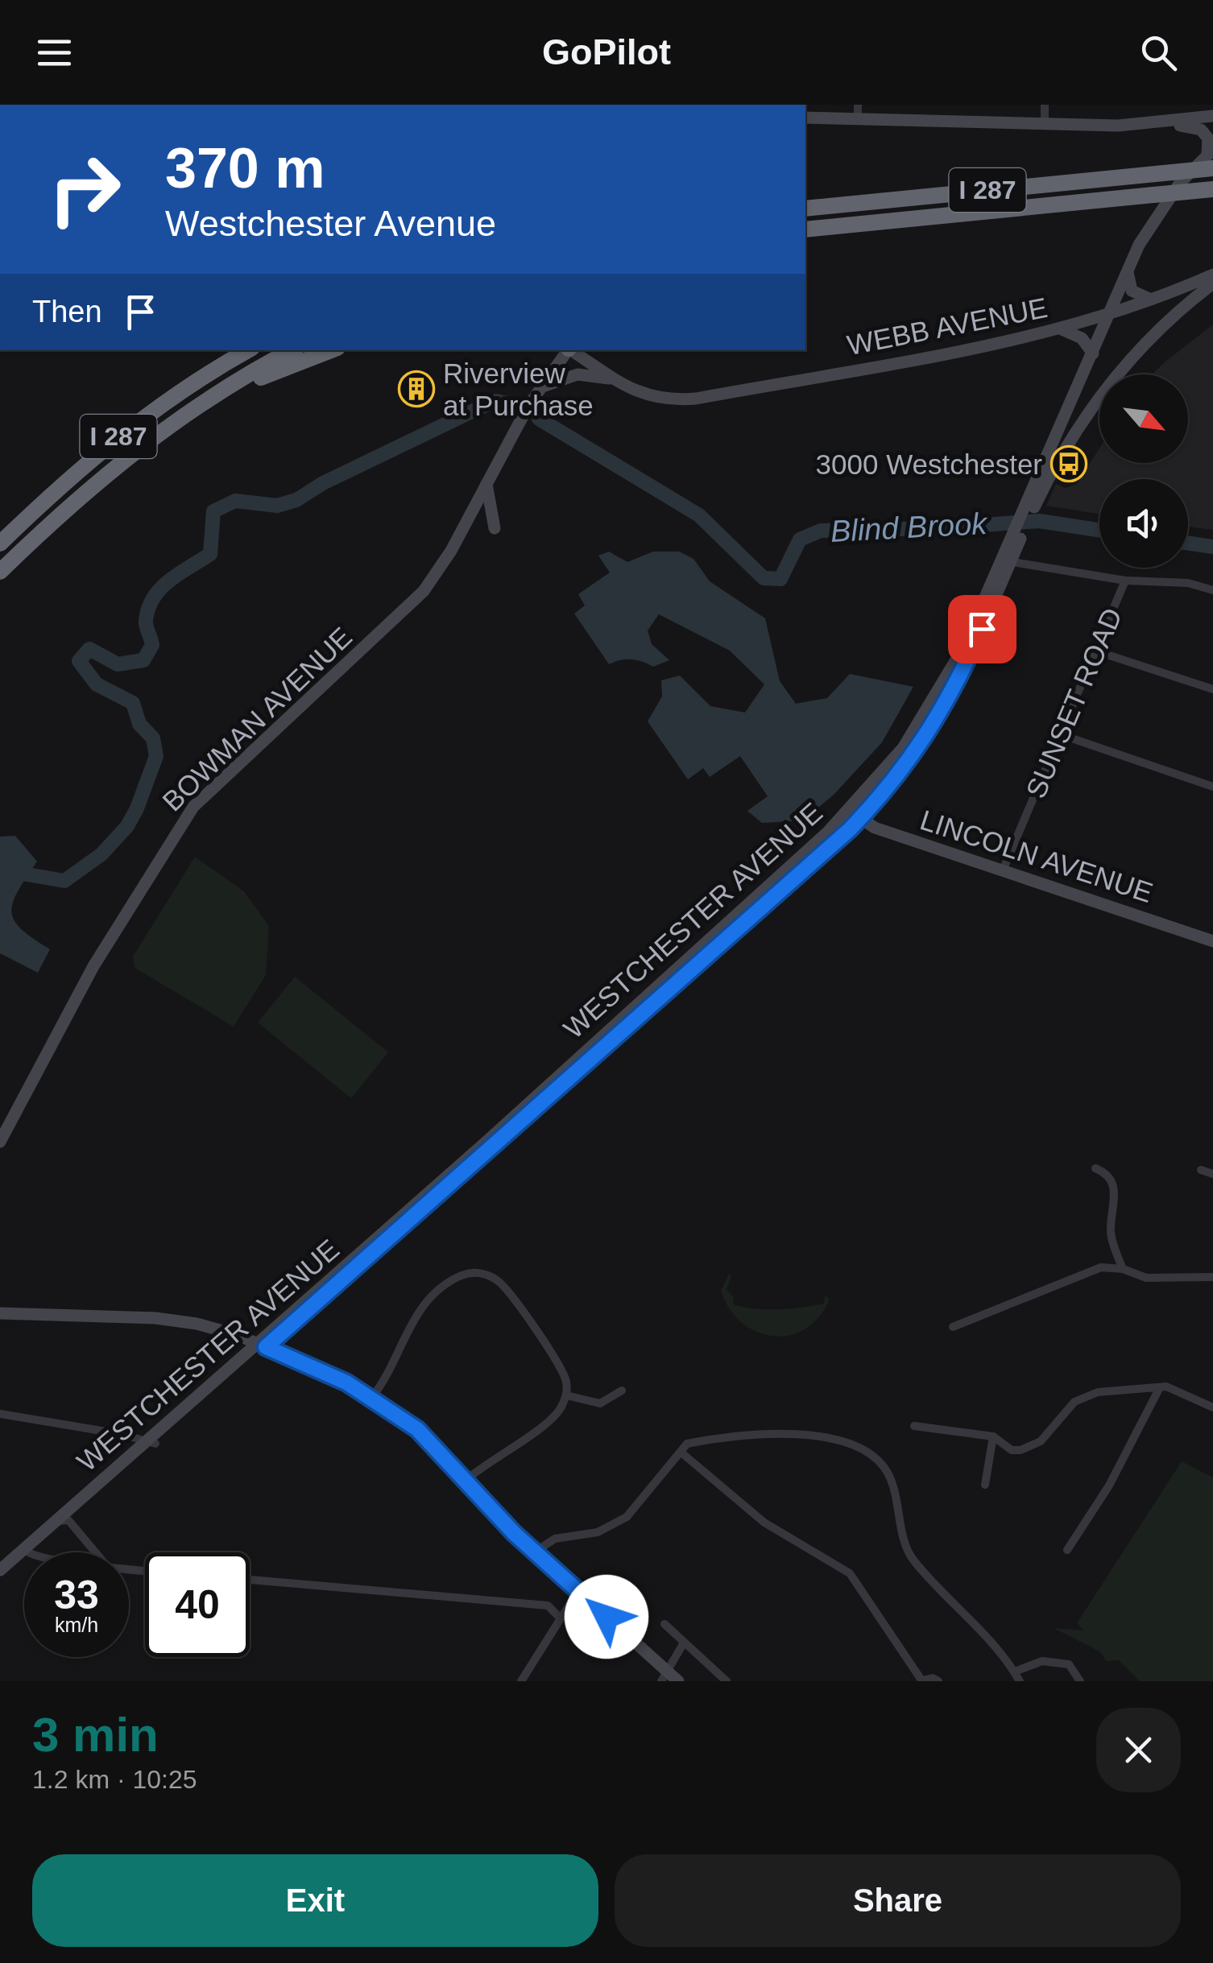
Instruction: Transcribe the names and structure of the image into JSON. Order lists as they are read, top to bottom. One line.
{"streets":{"highway":["I 287"],"main road":["WEBB AVENUE","BOWMAN AVENUE","LINCOLN AVENUE","WESTCHESTER AVENUE"],"street":["SUNSET ROAD"]},"crossings":[["I 287","WESTCHESTER AVENUE"],["WEBB AVENUE","WESTCHESTER AVENUE"],["SUNSET ROAD","LINCOLN AVENUE"],["LINCOLN AVENUE","WESTCHESTER AVENUE"]],"water":["Blind Brook"],"places":{"building":["Riverview at Purchase"],"bus stop":["3000 Westchester"]},"north":"bottom right","page":{"header":"GoPilot","turn":["370 m","Westchester Avenue"],"then":"Then","speed":"33 km/h","limit":"40","heading":["3 min","1.2 km · 10:25"],"buttons":["Exit","Share"]}}
